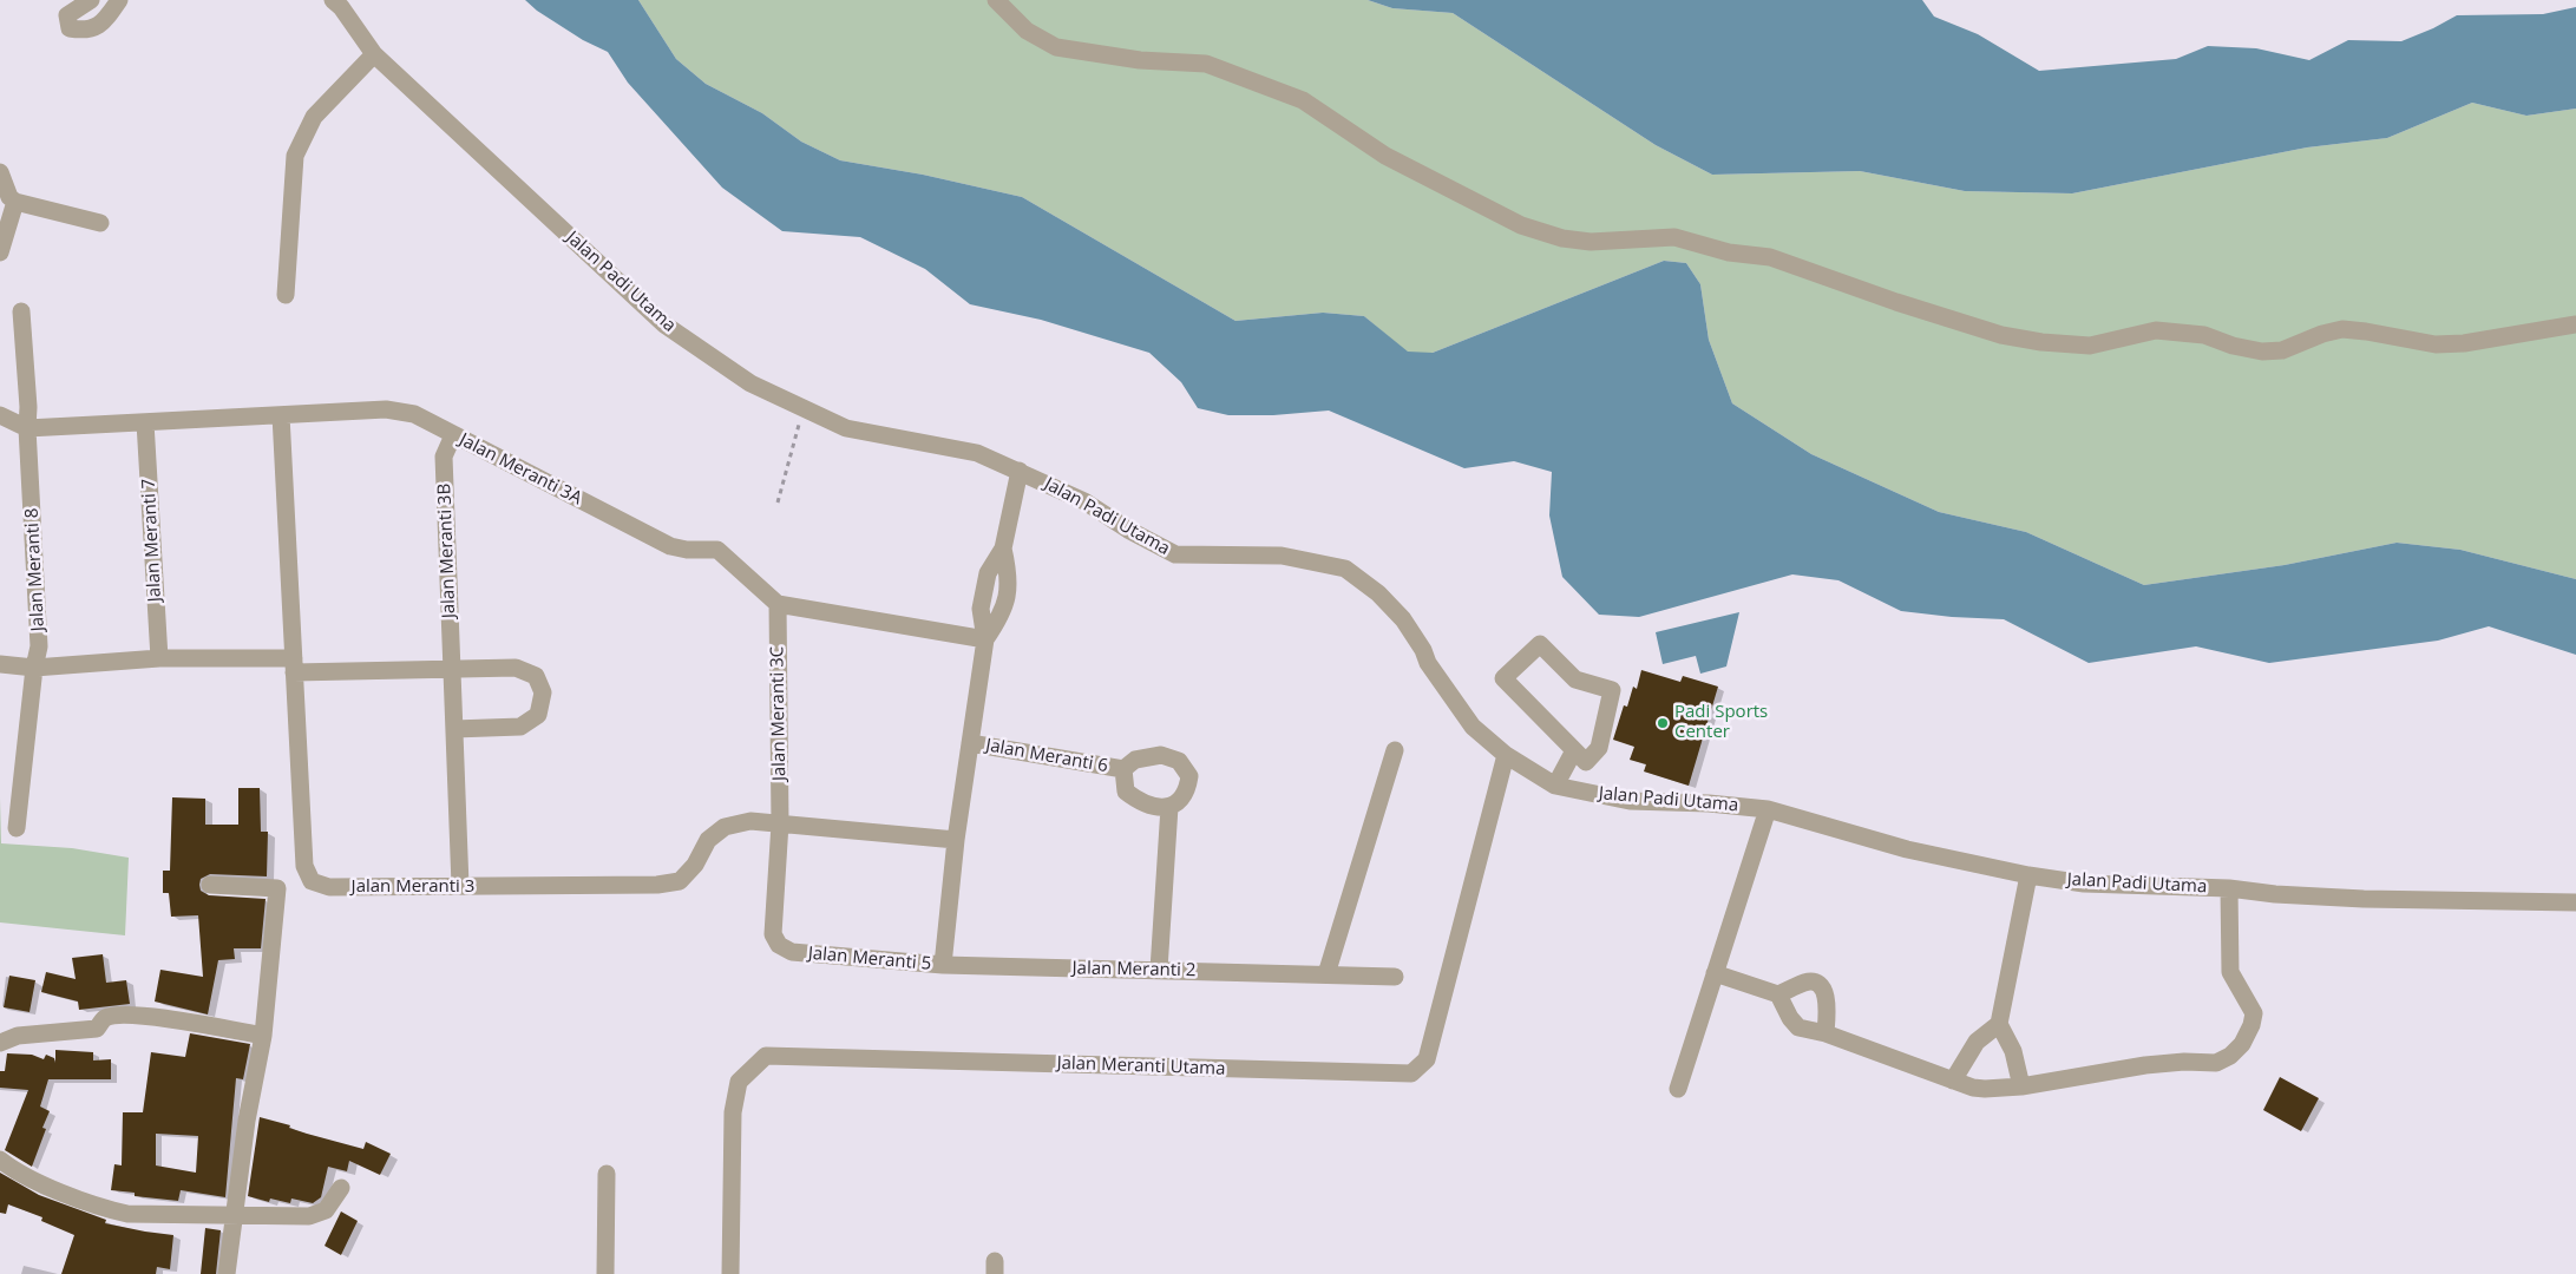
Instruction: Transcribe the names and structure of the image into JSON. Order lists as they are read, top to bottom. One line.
{"streets":{"street":["Jalan Padi Utama","Jalan Meranti 3A","Jalan Meranti 7","Jalan Meranti 3B","Jalan Meranti 8","Jalan Meranti 3C","Jalan Meranti 6","Jalan Meranti 3","Jalan Meranti 5","Jalan Meranti 2","Jalan Meranti Utama"]},"crossings":[["Jalan Padi Utama","Jalan Meranti Utama"],["Jalan Meranti 3A","Jalan Meranti 7"],["Jalan Meranti 3A","Jalan Meranti 3B"],["Jalan Meranti 3A","Jalan Meranti 8"],["Jalan Meranti 3A","Jalan Meranti 3C"],["Jalan Meranti 3A","Jalan Meranti 3"],["Jalan Meranti 3B","Jalan Meranti 3"],["Jalan Meranti 3C","Jalan Meranti 3"],["Jalan Meranti 3C","Jalan Meranti 5"],["Jalan Meranti 3","Jalan Meranti 5"],["Jalan Meranti 5","Jalan Meranti 2"]],"places":["Padi Sports Center"]}
